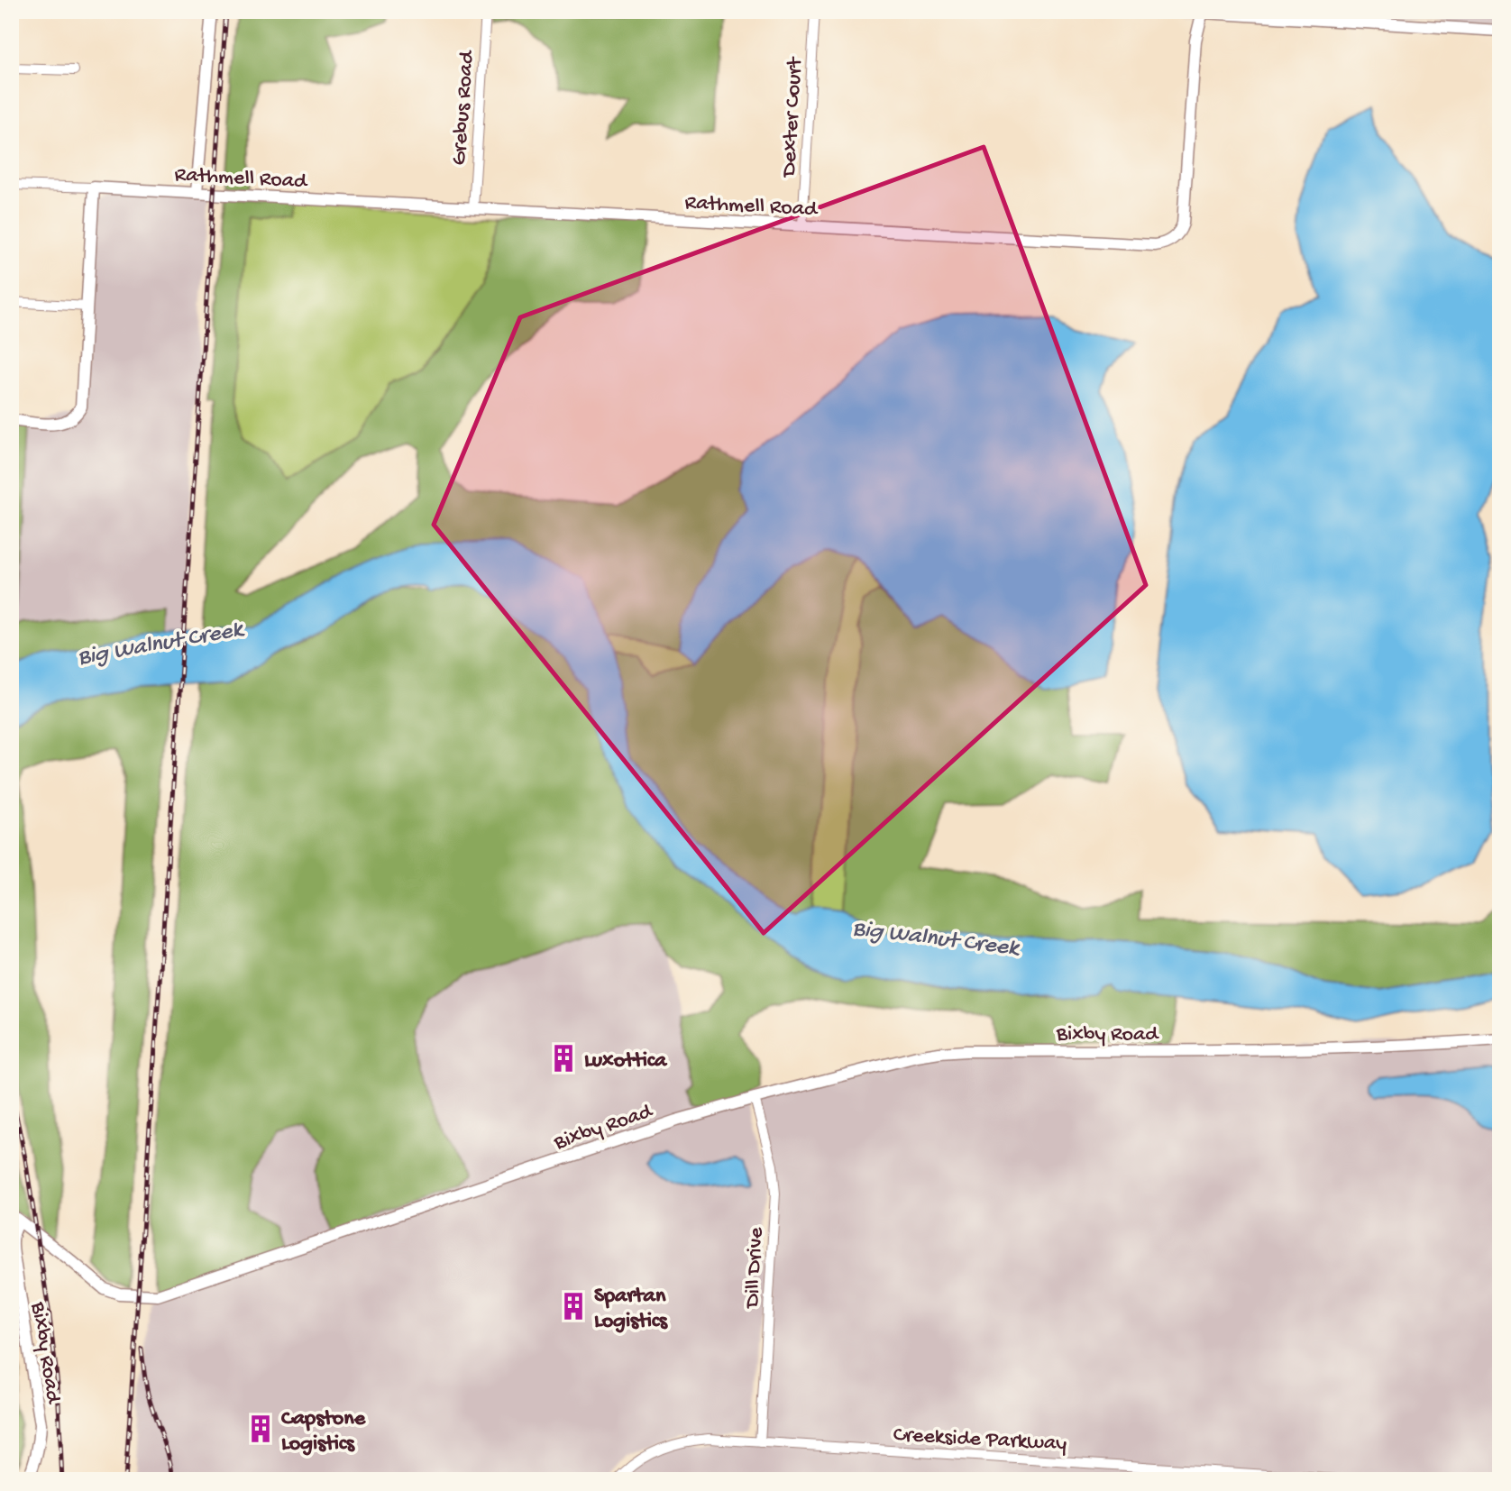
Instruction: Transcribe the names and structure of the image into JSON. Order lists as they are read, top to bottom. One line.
{"streets":{"street":["Grebus Road","Dexter Court","Rathmell Road","Bixby Road","Dill Drive","Creekside Parkway"]},"crossings":[["Grebus Road","Rathmell Road"],["Dexter Court","Rathmell Road"],["Bixby Road","Dill Drive"],["Dill Drive","Creekside Parkway"]],"water":["Big Walnut Creek"],"places":{"building":["Luxottica","Spartan Logistics","Capstone Logistics"]}}
